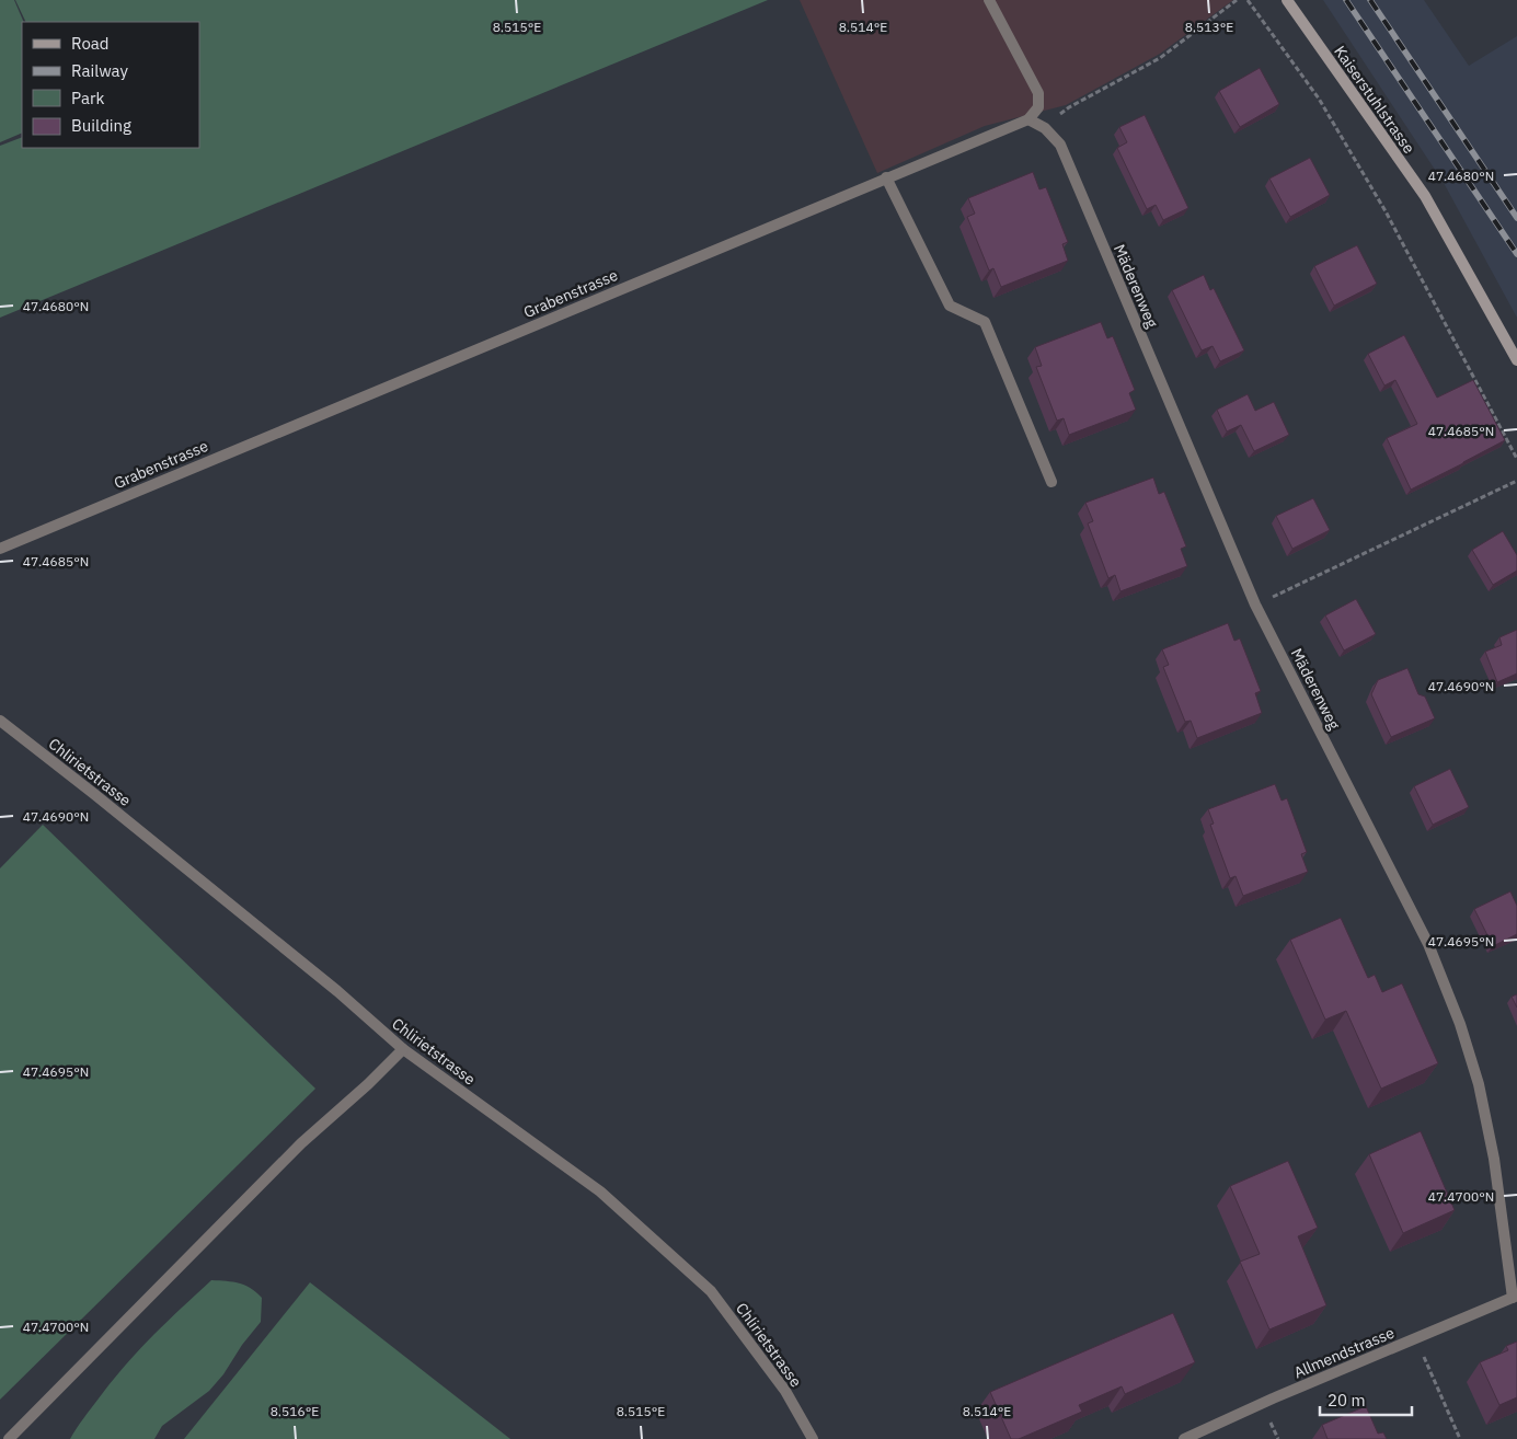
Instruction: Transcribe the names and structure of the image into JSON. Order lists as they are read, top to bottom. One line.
{"streets":{"main road":["Kaiserstuhlstrasse"],"street":["Mäderenweg","Grabenstrasse","Chlirietstrasse","Allmendstrasse"]},"crossings":[["Mäderenweg","Grabenstrasse"],["Mäderenweg","Allmendstrasse"]],"legend":["Road","Railway","Park","Building"],"scale_bar":"20 m","coordinates":["8.515°E","8.514°E","8.513°E","47.4680°N","47.4685°N","47.4690°N","47.4695°N","47.4700°N","8.516°E"]}
